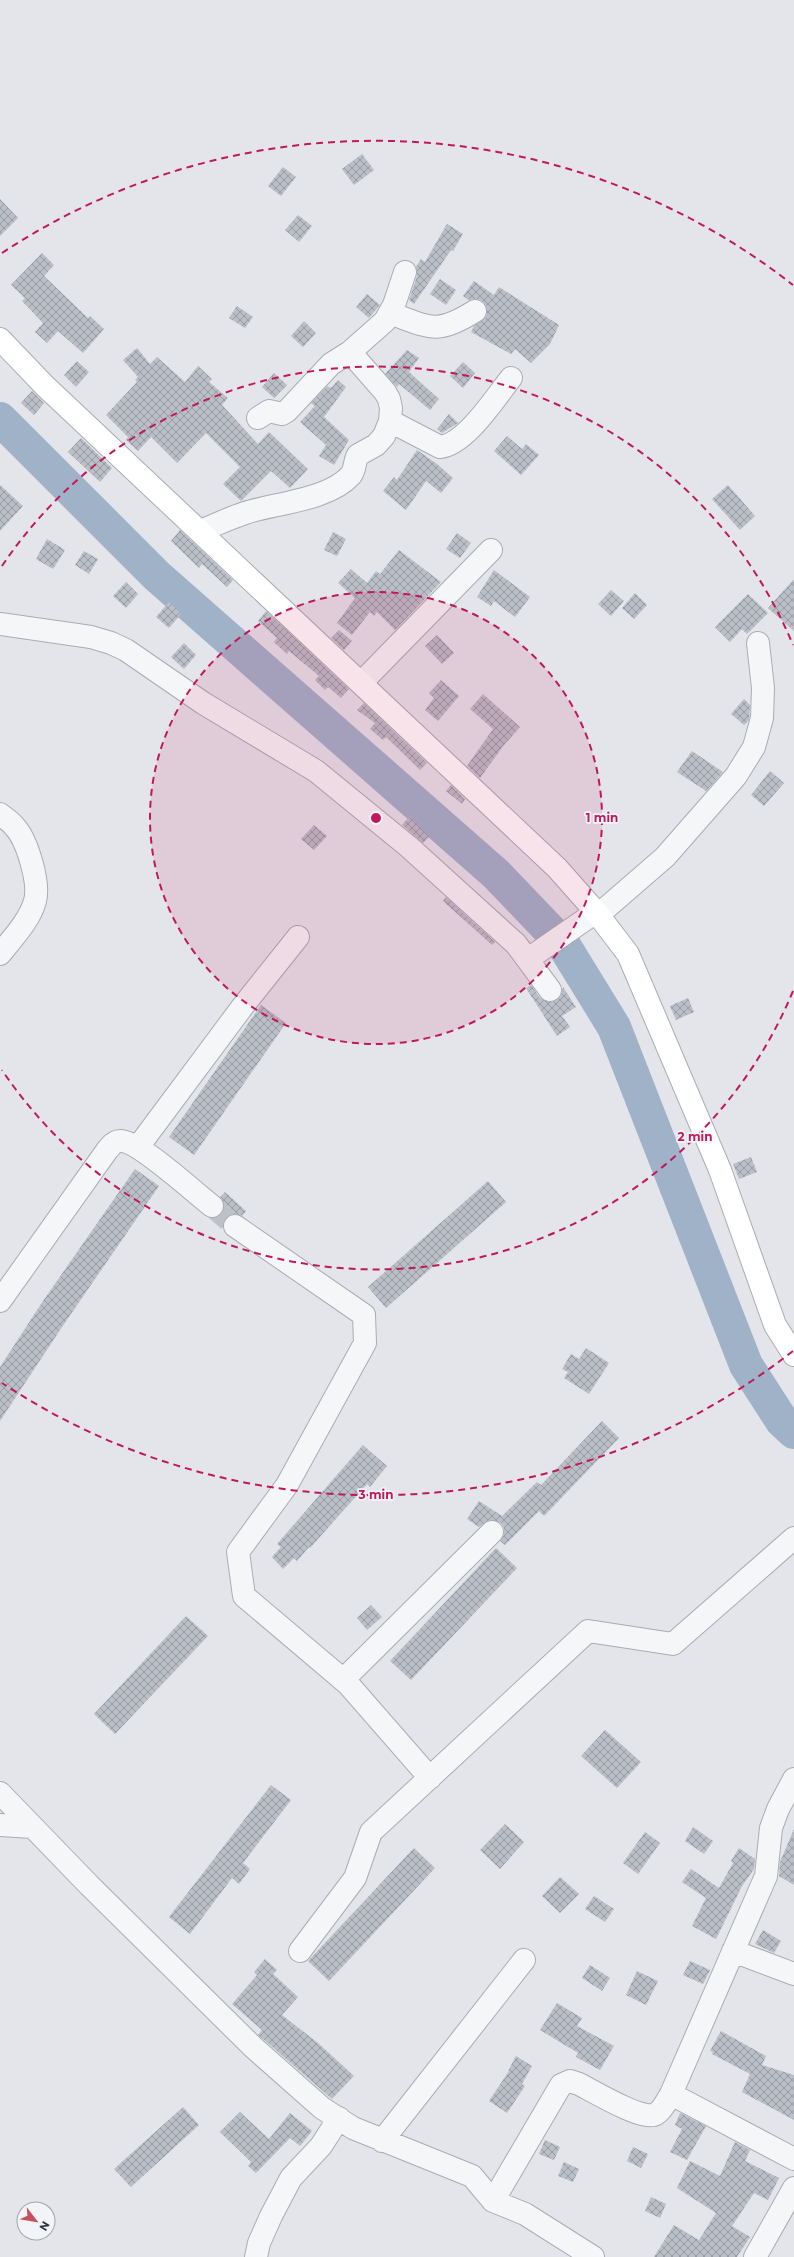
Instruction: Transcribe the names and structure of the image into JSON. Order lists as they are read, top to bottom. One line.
{"north":"bottom right","rings":["1 min","2 min","3 min"]}
